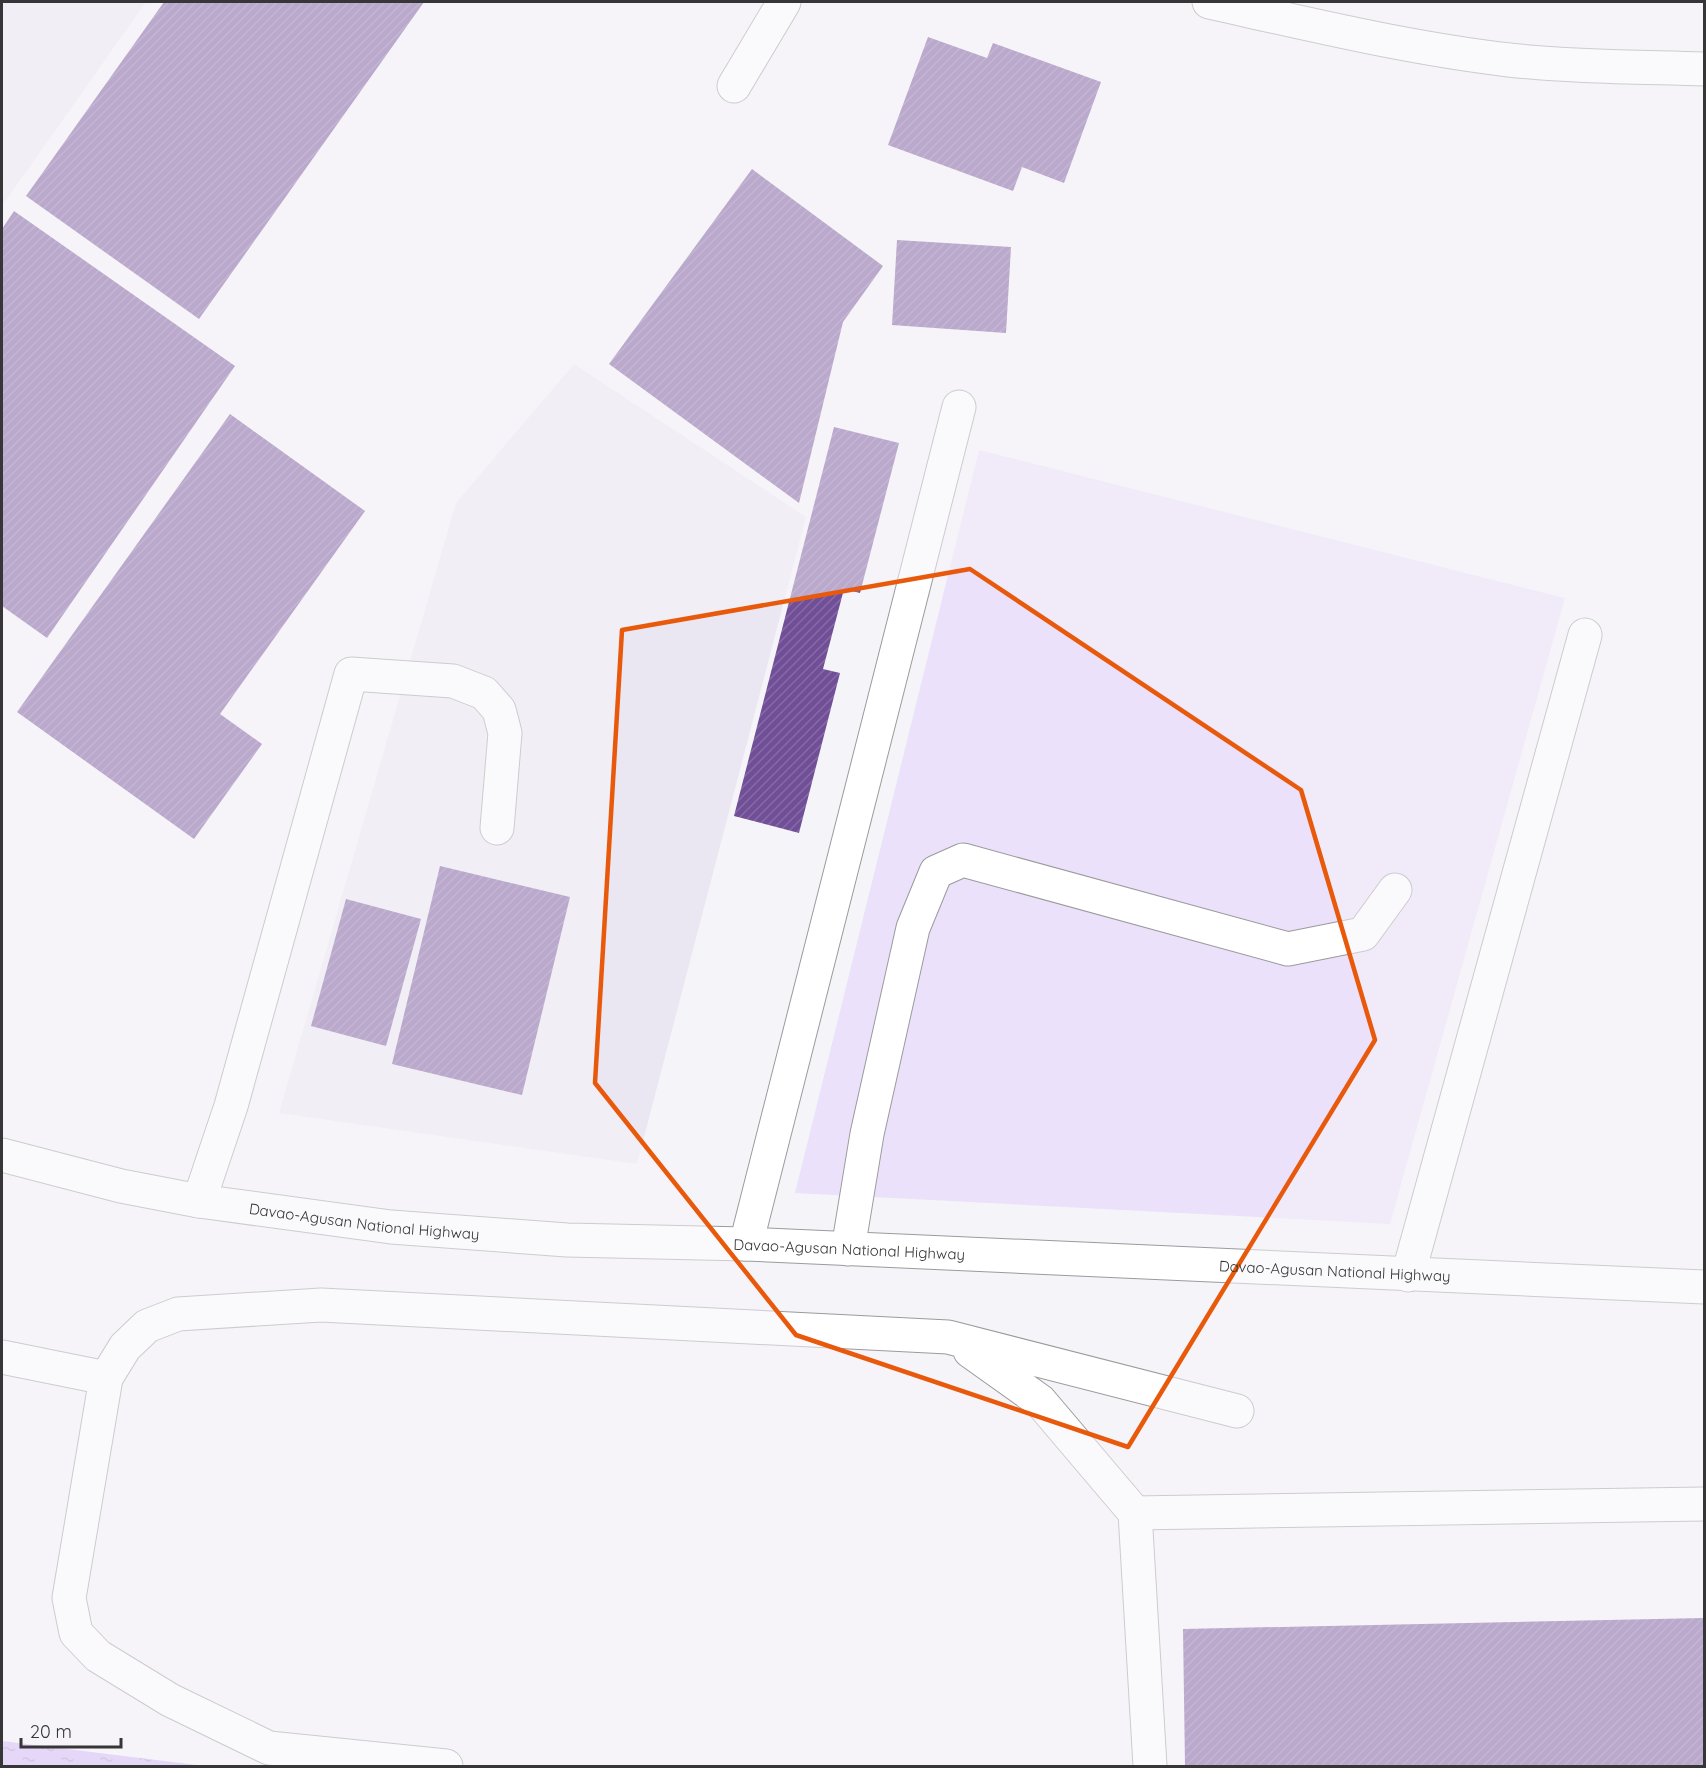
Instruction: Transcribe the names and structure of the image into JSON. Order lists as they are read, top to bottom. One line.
{"streets":{"main road":["Davao-Agusan National Highway"]},"scale_bar":"20 m"}
